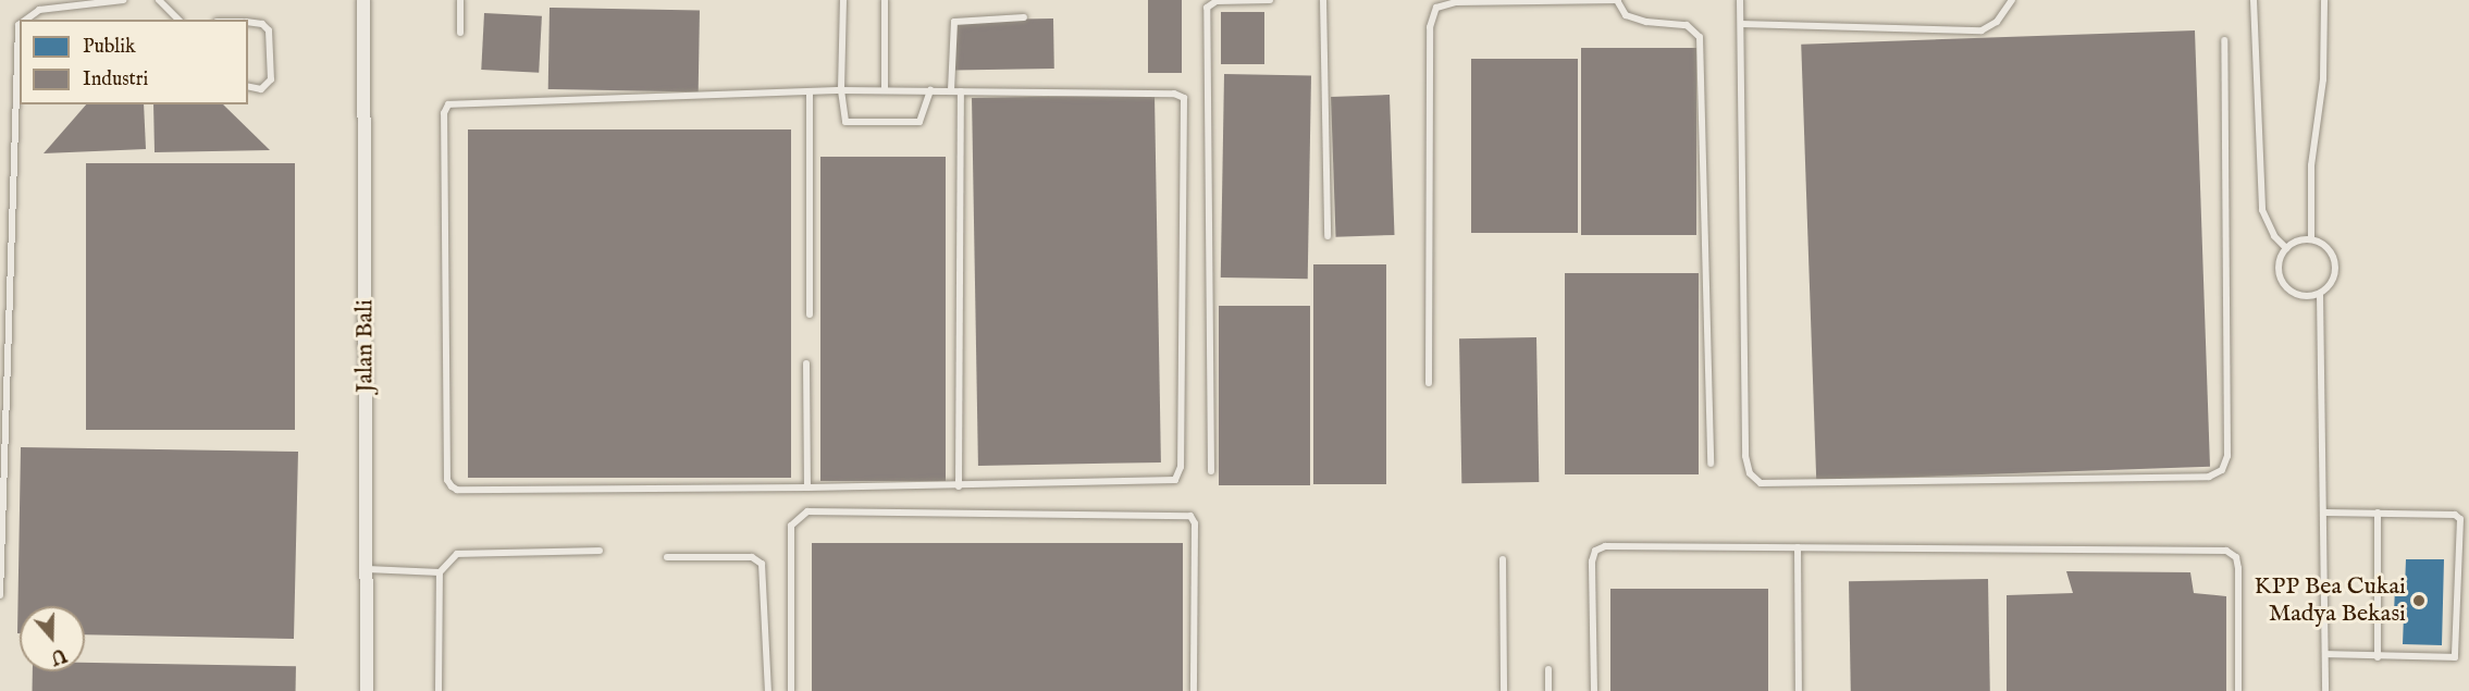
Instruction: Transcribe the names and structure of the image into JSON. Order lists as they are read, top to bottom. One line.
{"streets":{"street":["Jalan Bali"]},"places":["KPP Bea Cukai Madya Bekasi"],"legend":["Publik","Industri"],"north":"bottom"}
